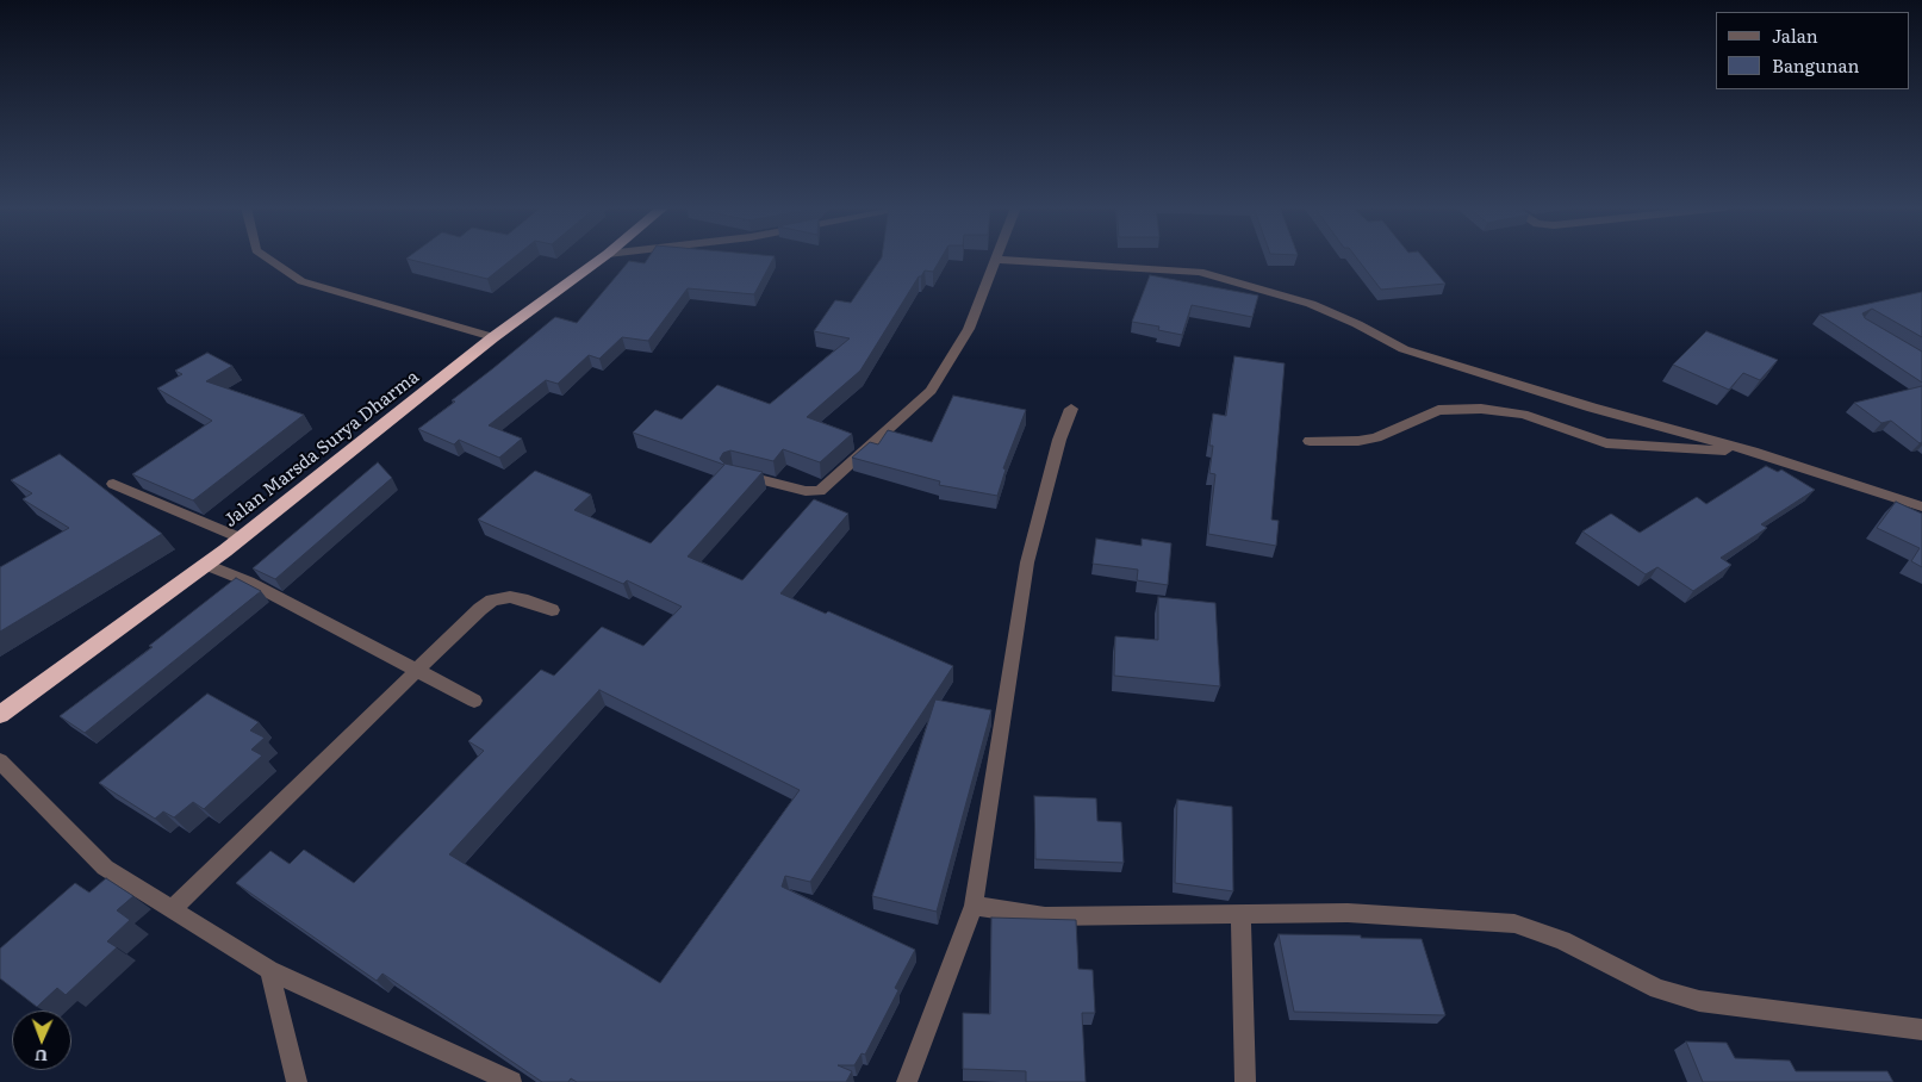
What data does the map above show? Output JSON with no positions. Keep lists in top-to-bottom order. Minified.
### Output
{"streets":{"highway":["Jalan Marsda Surya Dharma"]},"legend":["Jalan","Bangunan"],"north":"bottom"}
